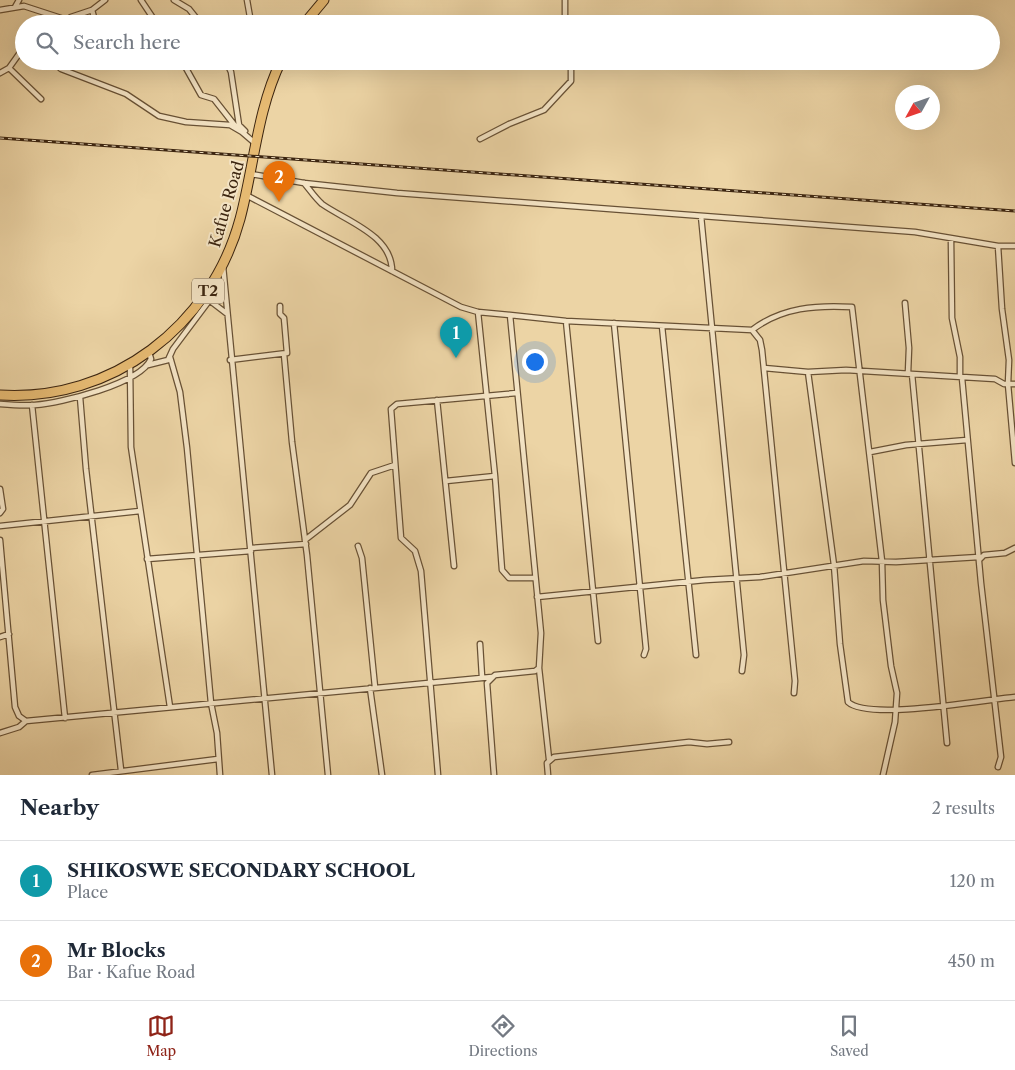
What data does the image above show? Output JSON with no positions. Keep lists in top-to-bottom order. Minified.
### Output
{"streets":{"highway":["Kafue Road","T2"]},"north":"bottom left","page":{"search":"Search here","pins":["2","1"],"heading":["Nearby","2 results"],"list":[{"mark":"1","name":"SHIKOSWE SECONDARY SCHOOL","note":"Place","value":"120 m"},{"mark":"2","name":"Mr Blocks","note":"Bar · Kafue Road","value":"450 m"}],"nav":["Map","Directions","Saved"]}}
